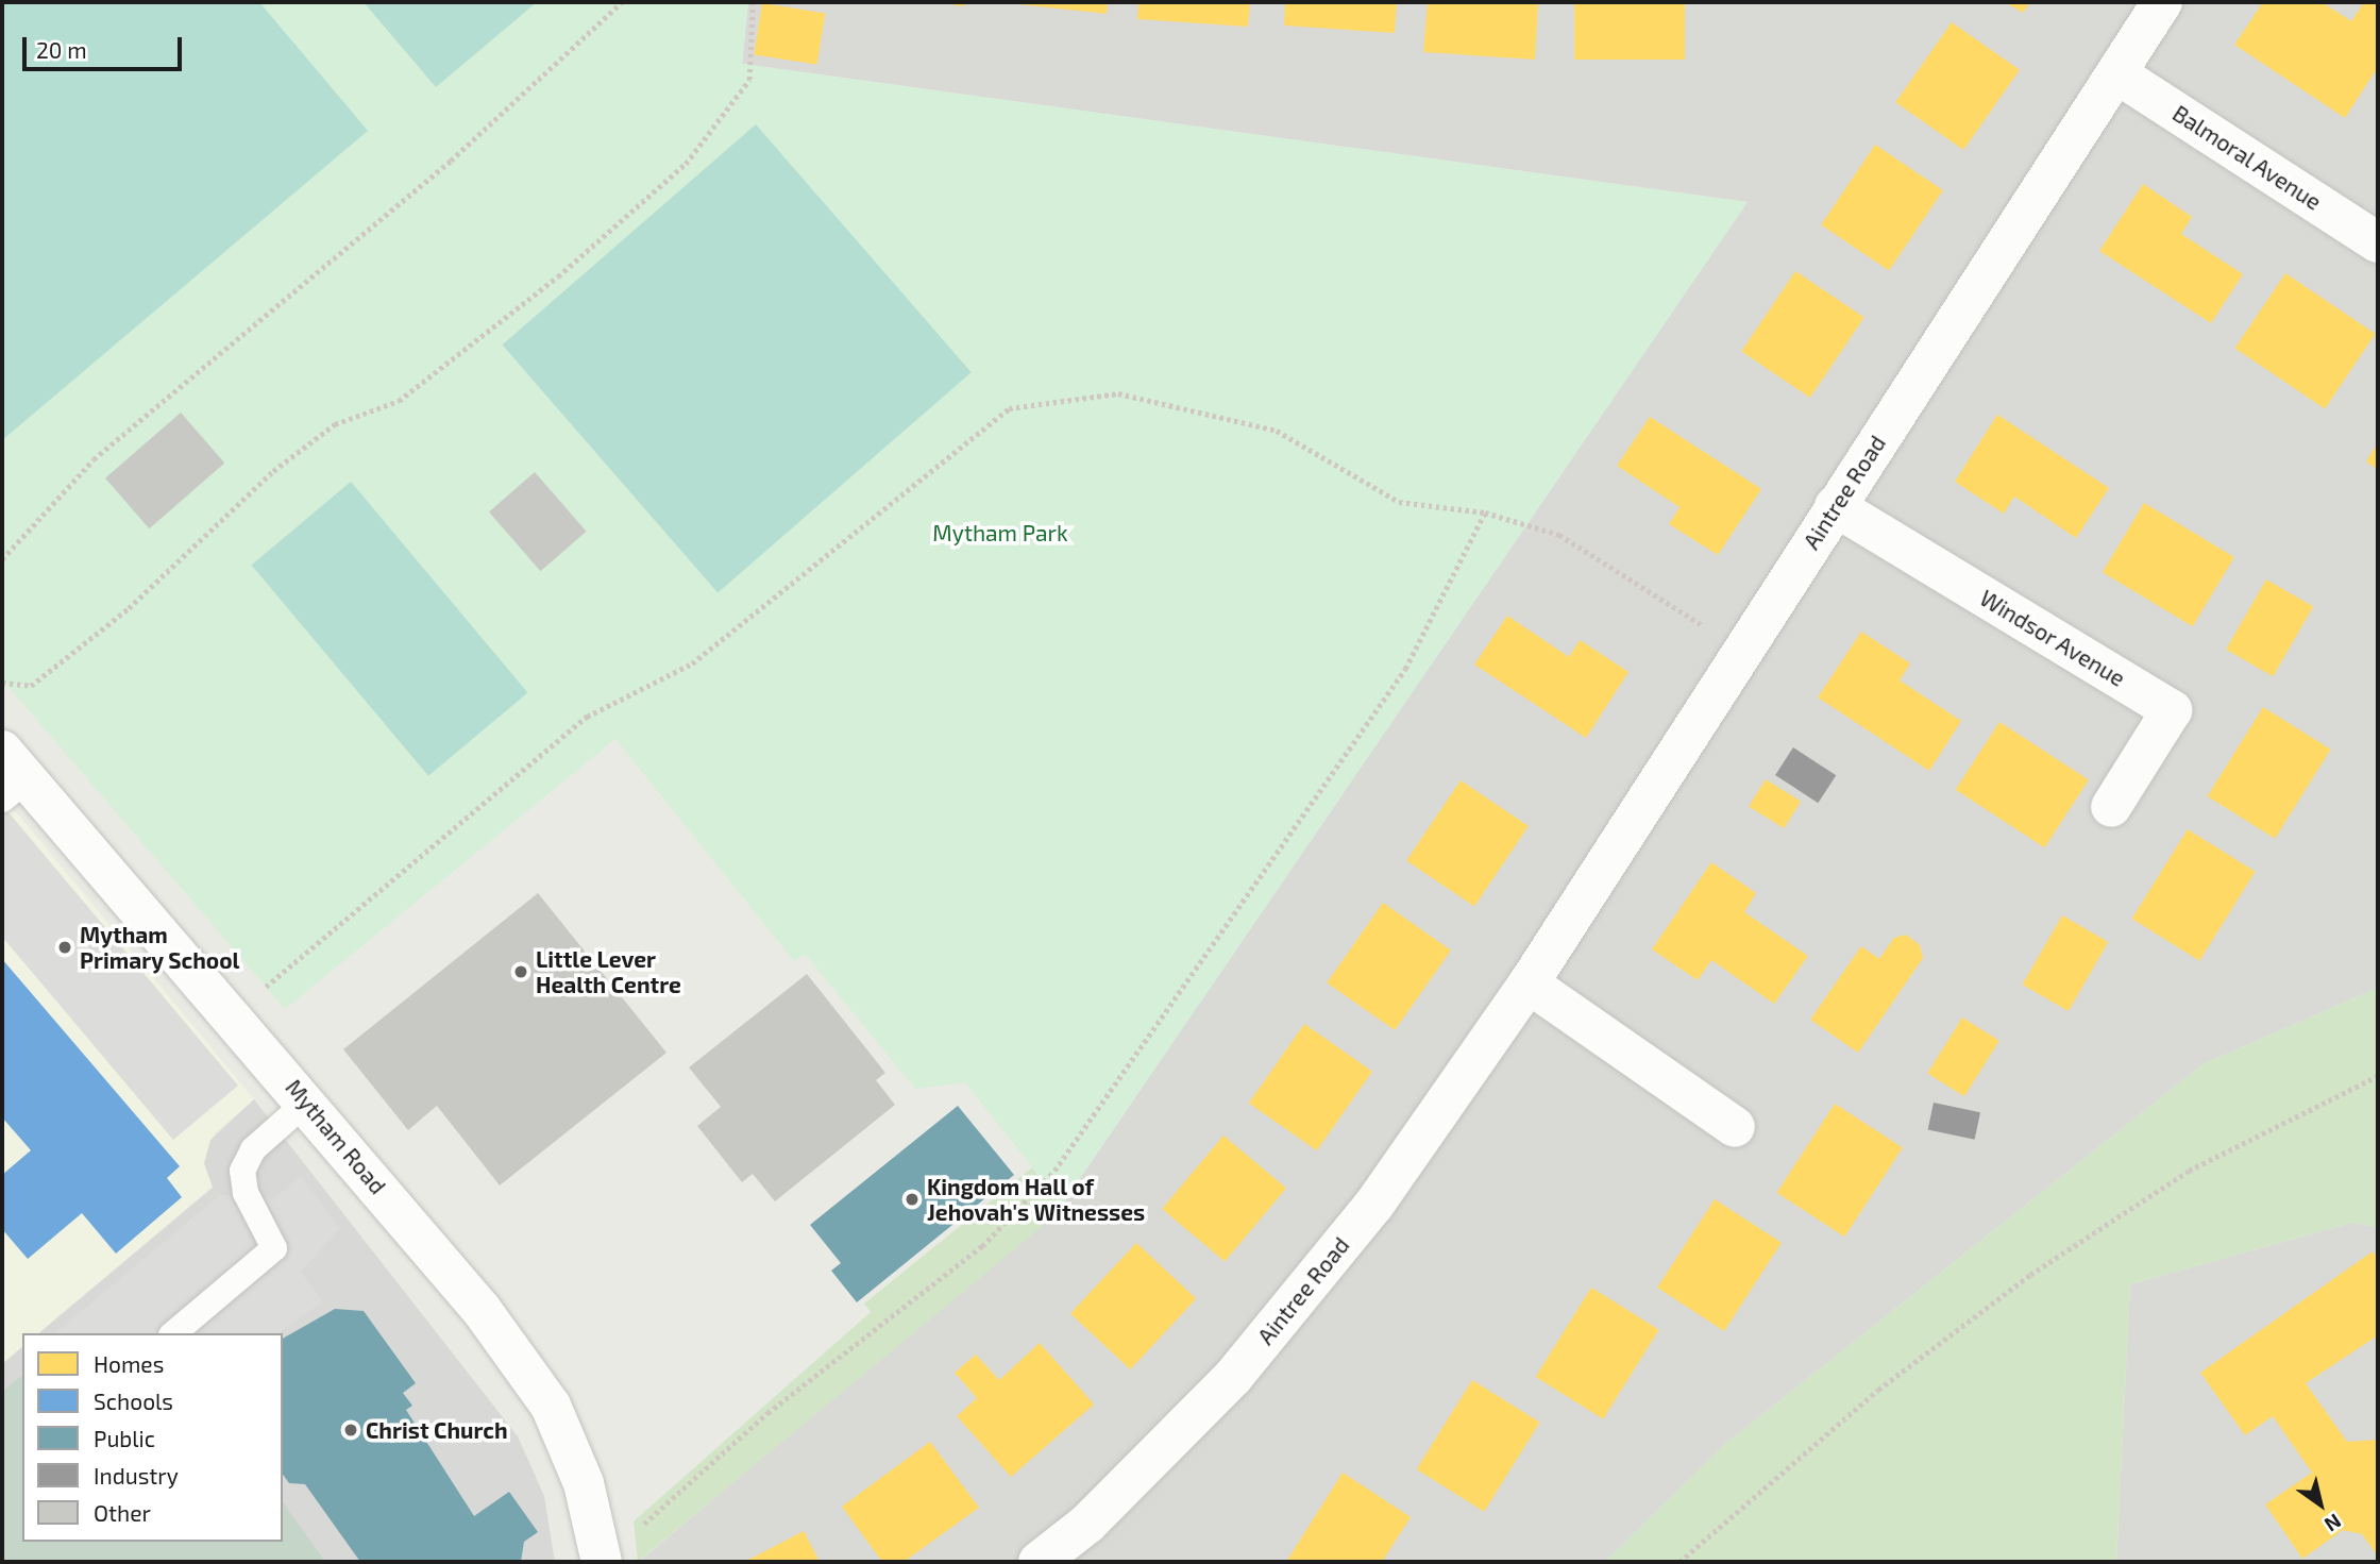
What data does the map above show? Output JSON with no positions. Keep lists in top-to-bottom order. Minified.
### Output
{"streets":{"street":["Balmoral Avenue","Aintree Road","Windsor Avenue","Mytham Road"]},"crossings":[["Balmoral Avenue","Aintree Road"],["Aintree Road","Windsor Avenue"]],"parks":["Mytham Park"],"places":["Mytham Primary School","Little Lever Health Centre","Kingdom Hall of Jehovah's Witnesses","Christ Church"],"legend":["Homes","Schools","Public","Industry","Other"],"scale_bar":"20 m","north":"bottom right"}
